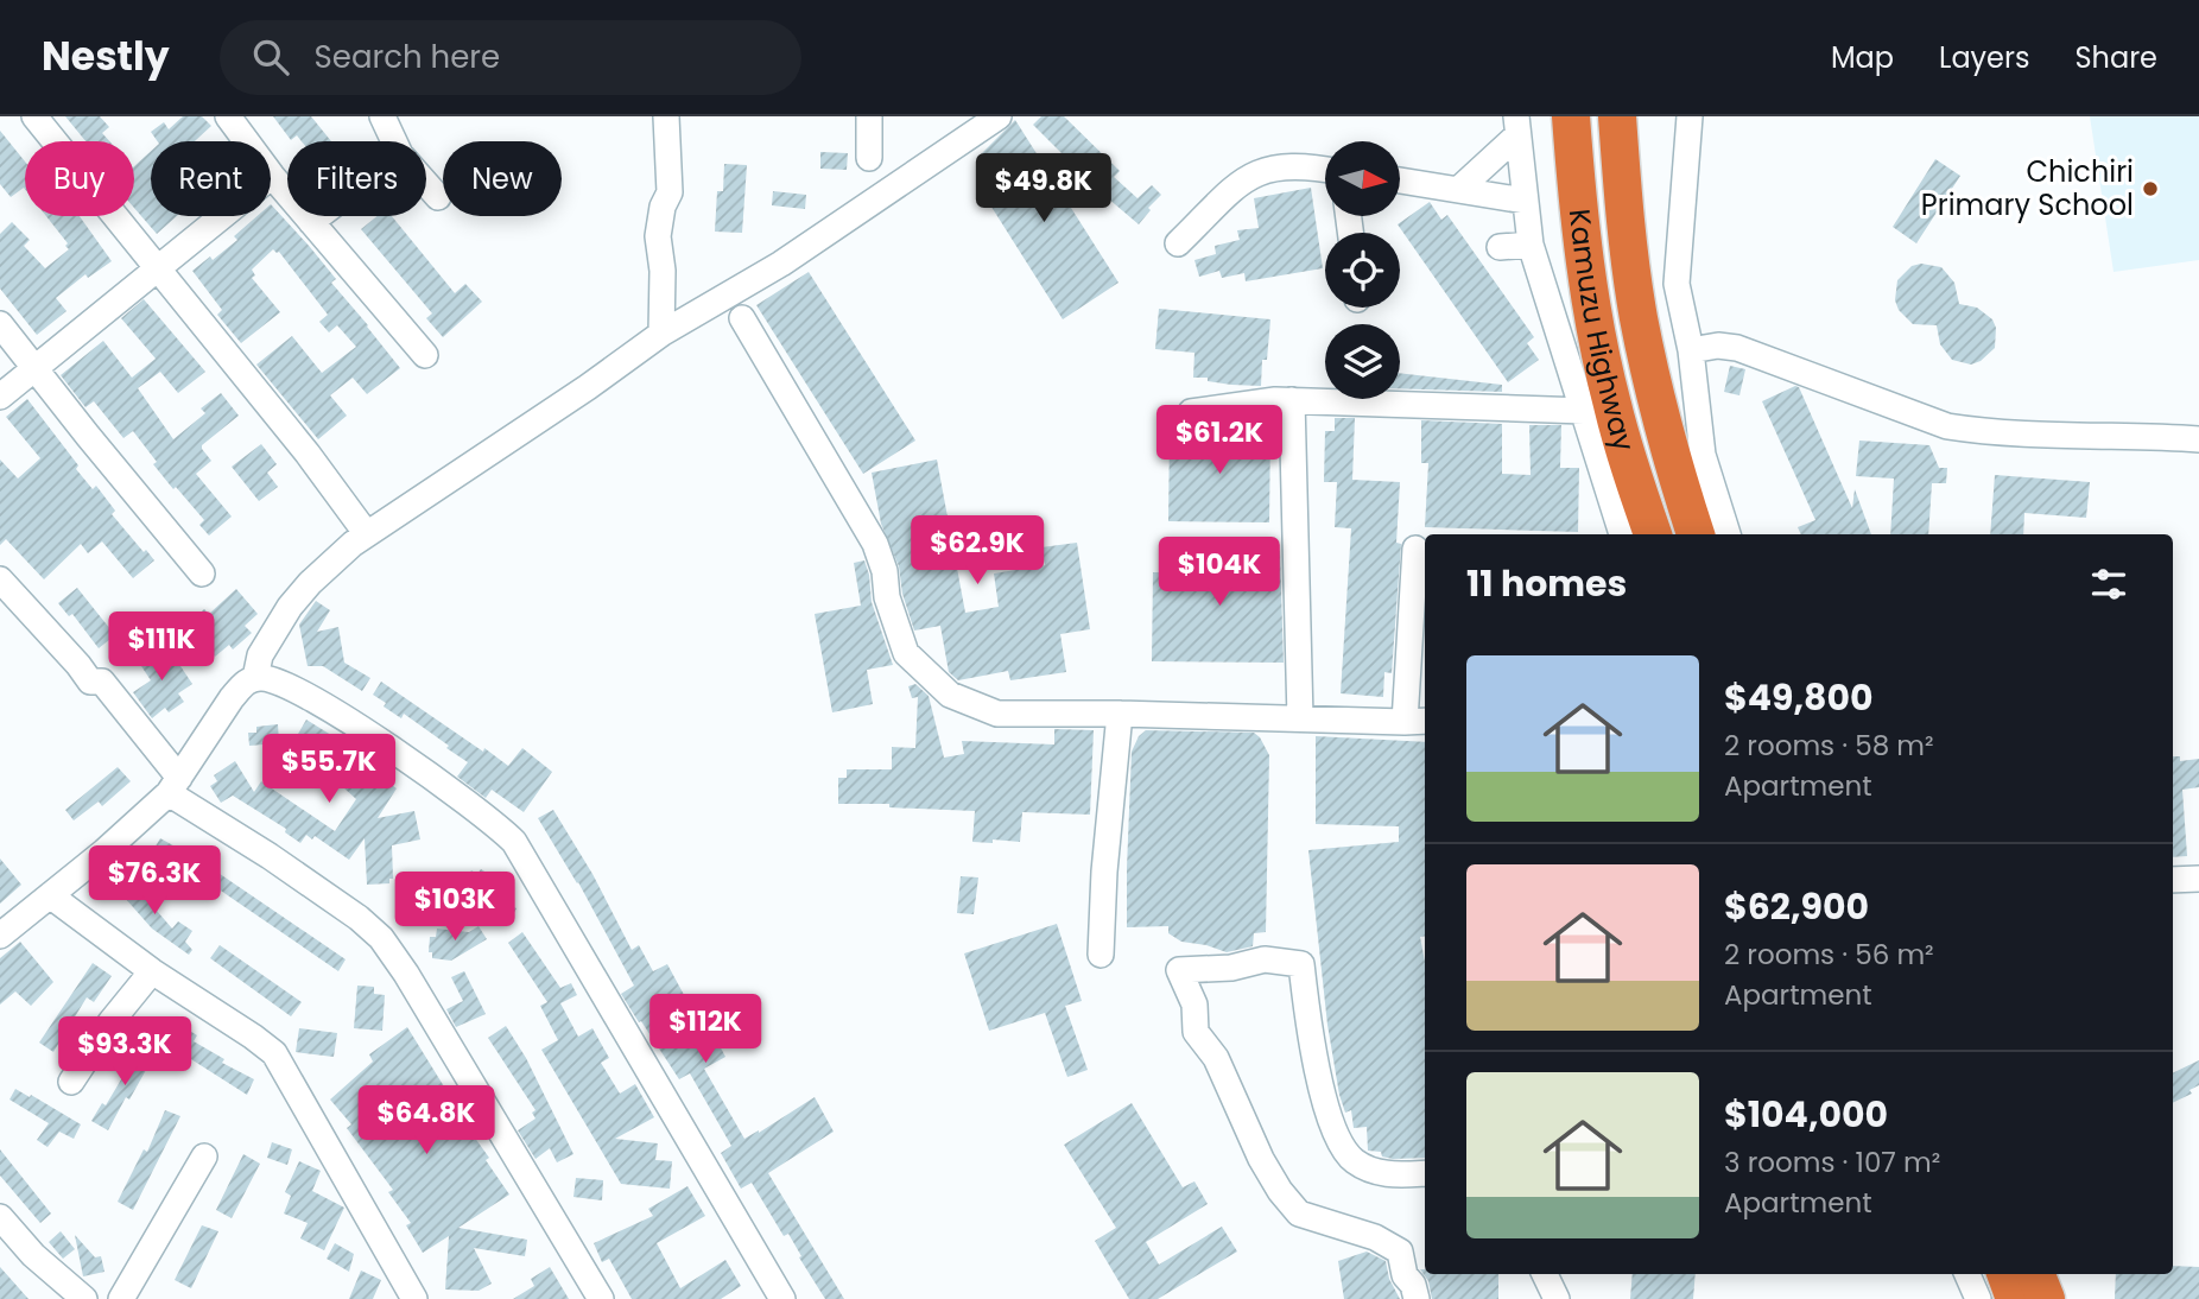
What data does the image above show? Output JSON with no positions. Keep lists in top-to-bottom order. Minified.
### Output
{"streets":{"highway":["Kamuzu Highway"]},"places":["Chichiri Primary School"],"north":"right","page":{"header":"Nestly","search":"Search here","nav":["Map","Layers","Share"],"chip":["Buy","Rent","Filters","New"],"price":["$49.8K","$61.2K","$62.9K","$104K","$111K","$55.7K","$76.3K","$103K","$112K","$93.3K","$64.8K"],"heading":"11 homes","list":[{"name":"$49,800","note":"2 rooms · 58 m² · Apartment"},{"name":"$62,900","note":"2 rooms · 56 m² · Apartment"},{"name":"$104,000","note":"3 rooms · 107 m² · Apartment"}]}}
